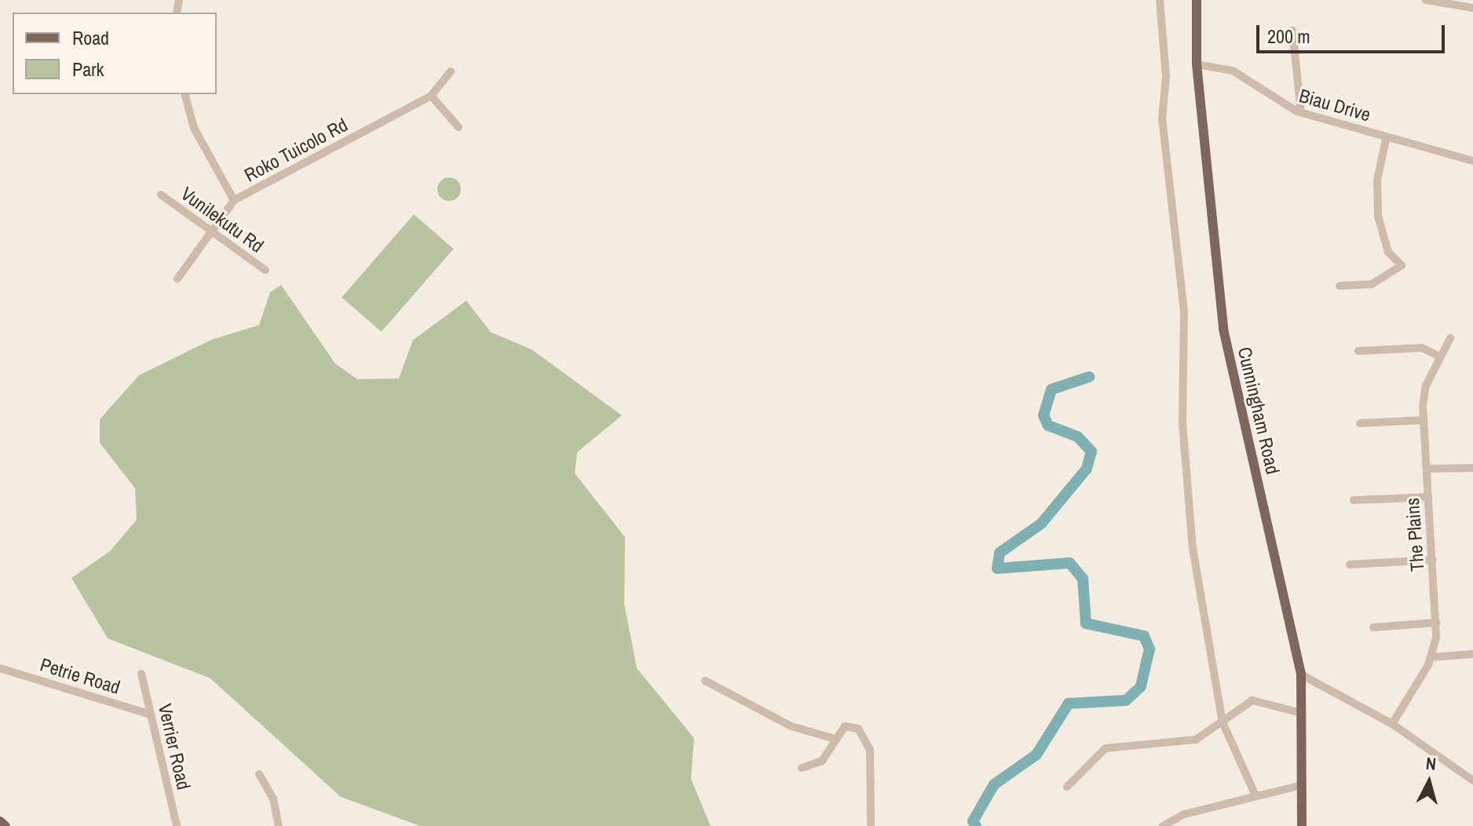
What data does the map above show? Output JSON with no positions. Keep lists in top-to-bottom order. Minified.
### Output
{"streets":{"main road":["Cunningham Road"],"street":["Biau Drive","Roko Tuicolo Rd","Vunilekutu Rd","The Plains","Petrie Road","Verrier Road"]},"crossings":[["Biau Drive","Cunningham Road"],["Roko Tuicolo Rd","Vunilekutu Rd"],["Petrie Road","Verrier Road"]],"legend":["Road","Park"],"scale_bar":"200 m","north":"top"}
